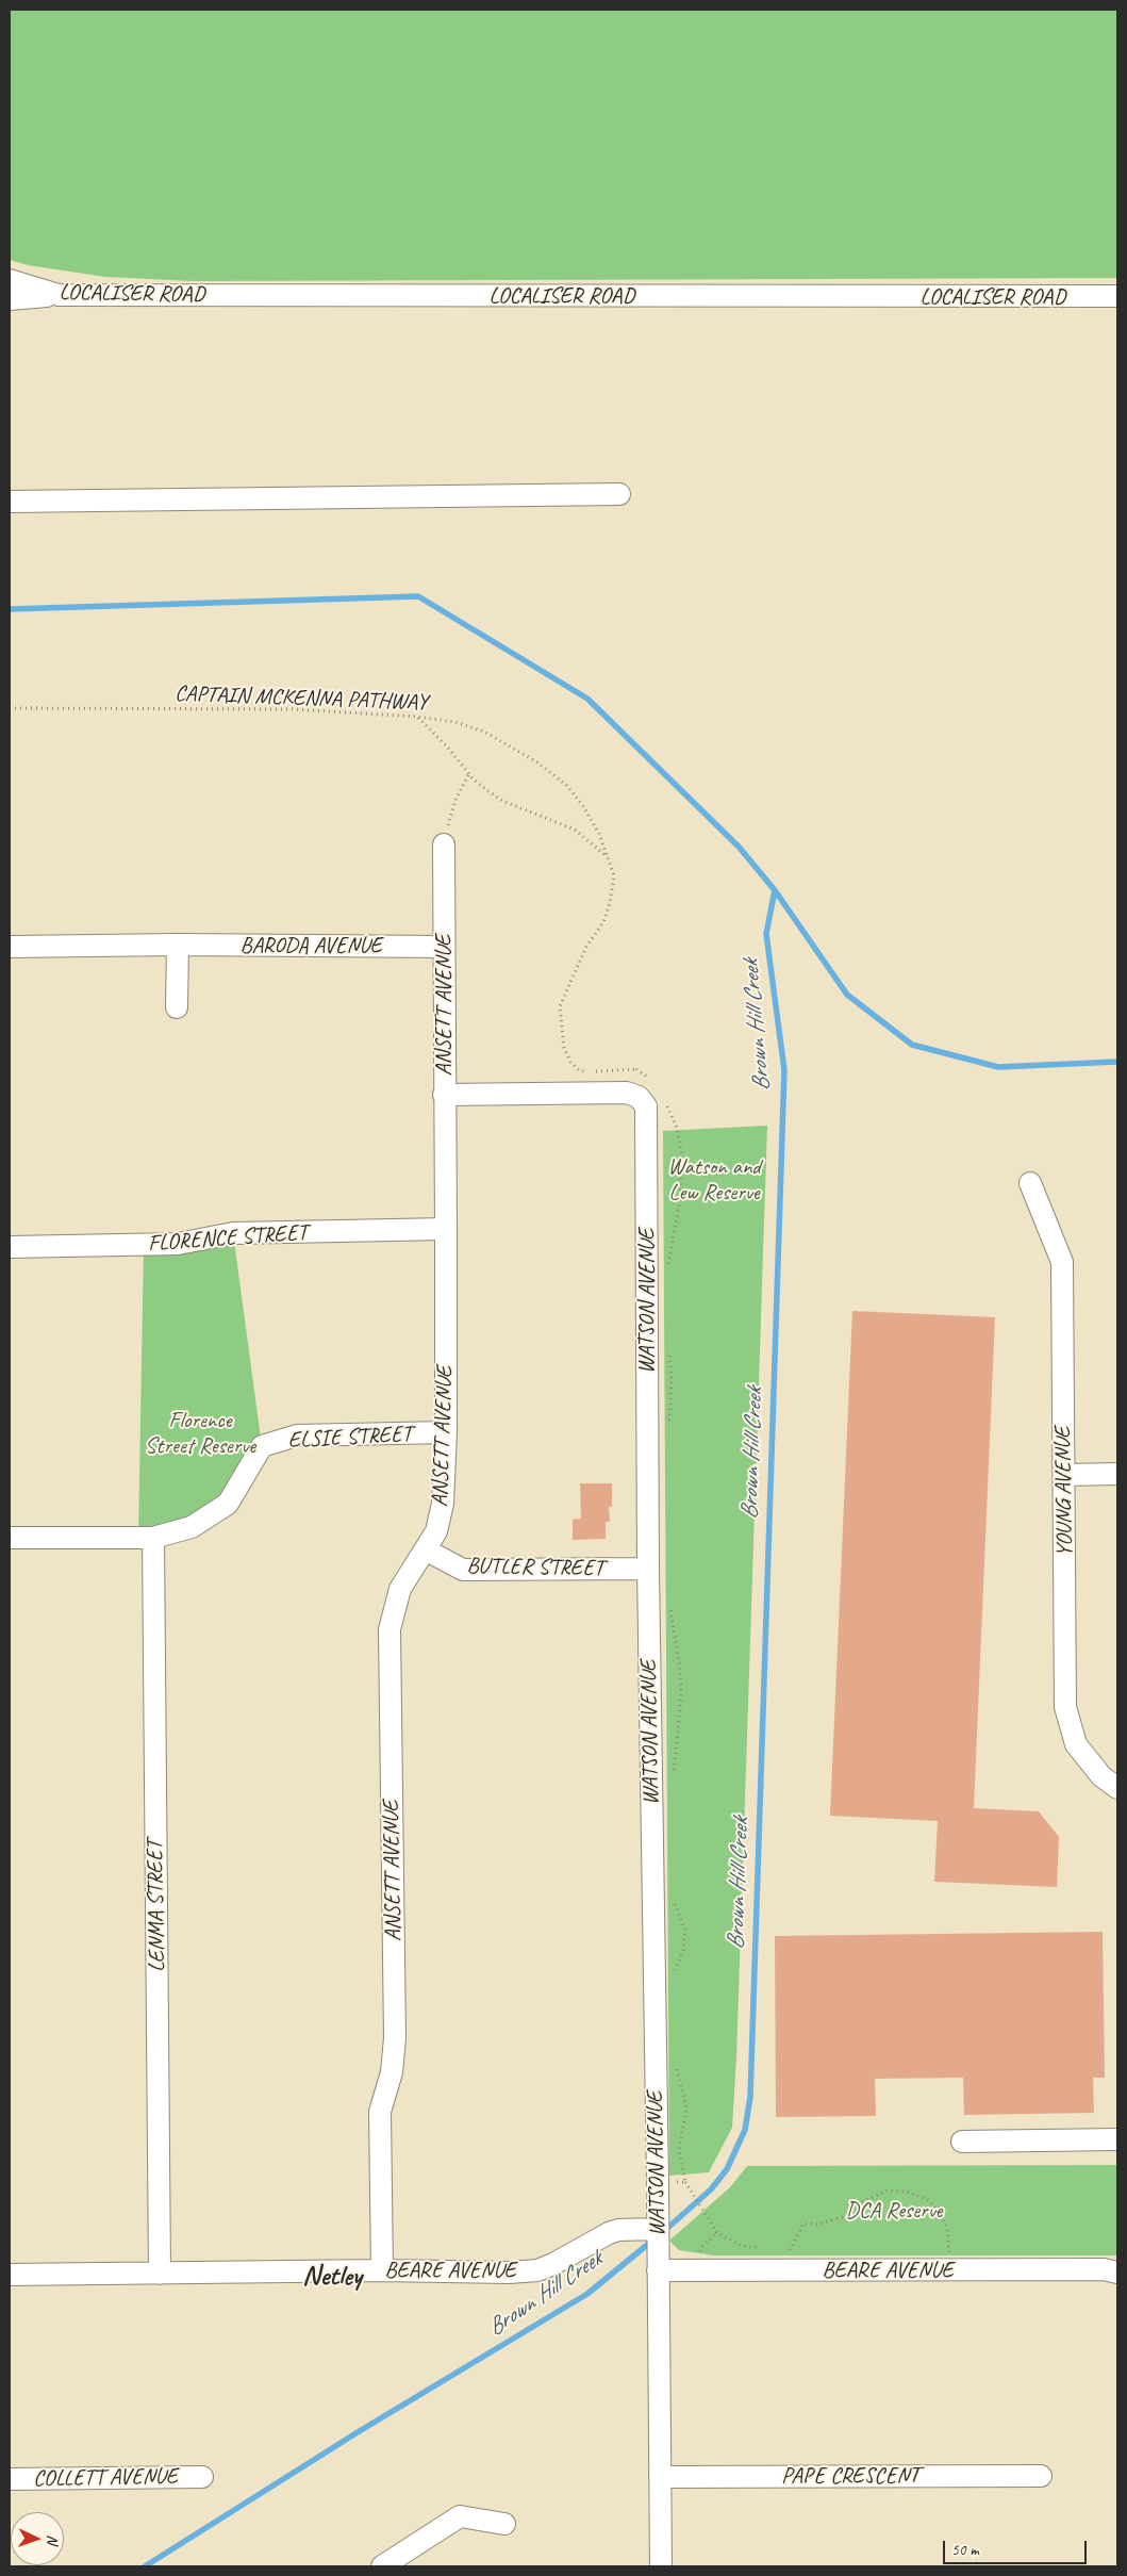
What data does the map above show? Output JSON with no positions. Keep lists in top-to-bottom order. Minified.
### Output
{"streets":{"street":["LOCALISER ROAD","BARODA AVENUE","ANSETT AVENUE","FLORENCE STREET","WATSON AVENUE","ELSIE STREET","YOUNG AVENUE","BUTLER STREET","LENMA STREET","BEARE AVENUE","PAPE CRESCENT","COLLETT AVENUE"],"path":["CAPTAIN MCKENNA PATHWAY"]},"crossings":[["BARODA AVENUE","ANSETT AVENUE"],["ANSETT AVENUE","FLORENCE STREET"],["ANSETT AVENUE","ELSIE STREET"],["ANSETT AVENUE","BUTLER STREET"],["ANSETT AVENUE","BEARE AVENUE"],["WATSON AVENUE","BUTLER STREET"],["WATSON AVENUE","BEARE AVENUE"],["WATSON AVENUE","PAPE CRESCENT"],["ELSIE STREET","LENMA STREET"],["LENMA STREET","BEARE AVENUE"]],"districts":["Netley"],"water":["Brown Hill Creek"],"parks":["Watson and Lew Reserve","Florence Street Reserve","DCA Reserve"],"scale_bar":"50 m","north":"right"}
